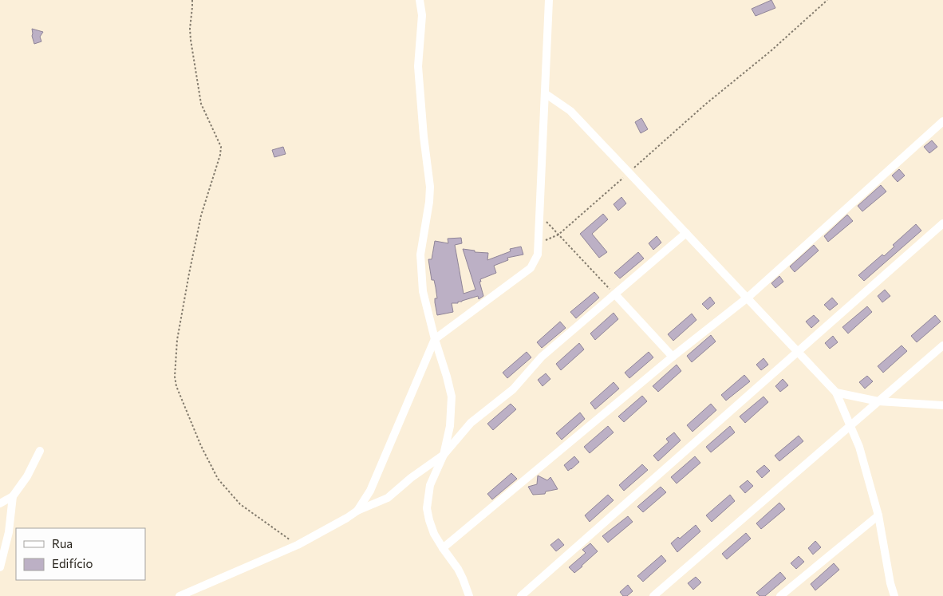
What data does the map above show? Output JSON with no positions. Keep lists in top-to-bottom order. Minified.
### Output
{"legend":["Rua","Edifício"]}
